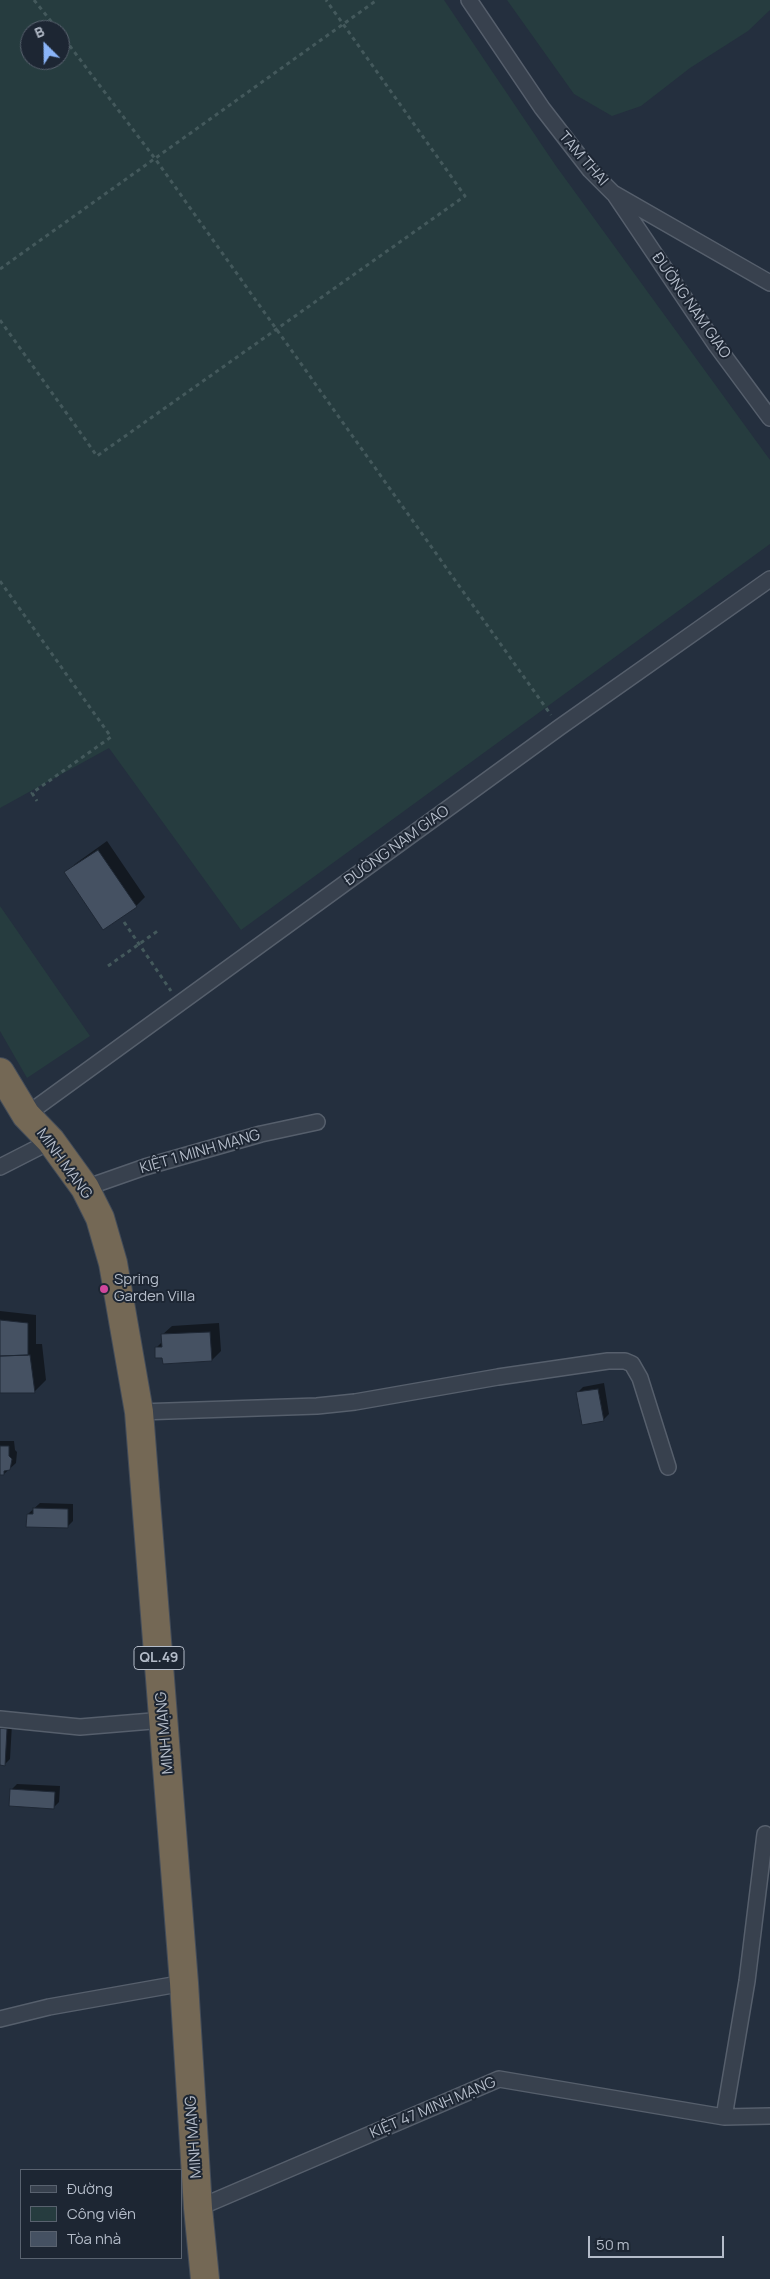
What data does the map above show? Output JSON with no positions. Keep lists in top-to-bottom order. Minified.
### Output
{"streets":{"highway":["MINH MẠNG","QL.49"],"street":["TAM THAI","ĐƯỜNG NAM GIAO","KIỆT 1 MINH MẠNG","KIỆT 47 MINH MẠNG"]},"crossings":[["TAM THAI","ĐƯỜNG NAM GIAO"],["ĐƯỜNG NAM GIAO","MINH MẠNG"],["KIỆT 1 MINH MẠNG","MINH MẠNG"],["MINH MẠNG","KIỆT 47 MINH MẠNG"]],"places":["Spring Garden Villa"],"legend":["Đường","Công viên","Tòa nhà"],"scale_bar":"50 m","north":"top left"}
